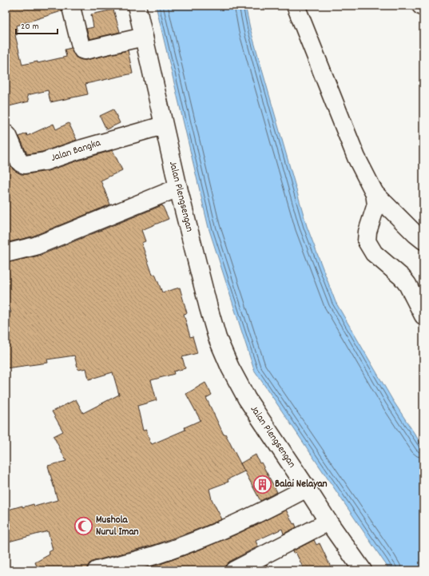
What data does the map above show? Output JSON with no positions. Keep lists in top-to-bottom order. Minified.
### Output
{"streets":{"street":["Jalan Bangka","Jalan Plengsengan"]},"crossings":[["Jalan Bangka","Jalan Plengsengan"]],"places":{"building":["Balai Nelayan"],"mosque":["Mushola Nurul Iman"]},"scale_bar":"20 m"}
